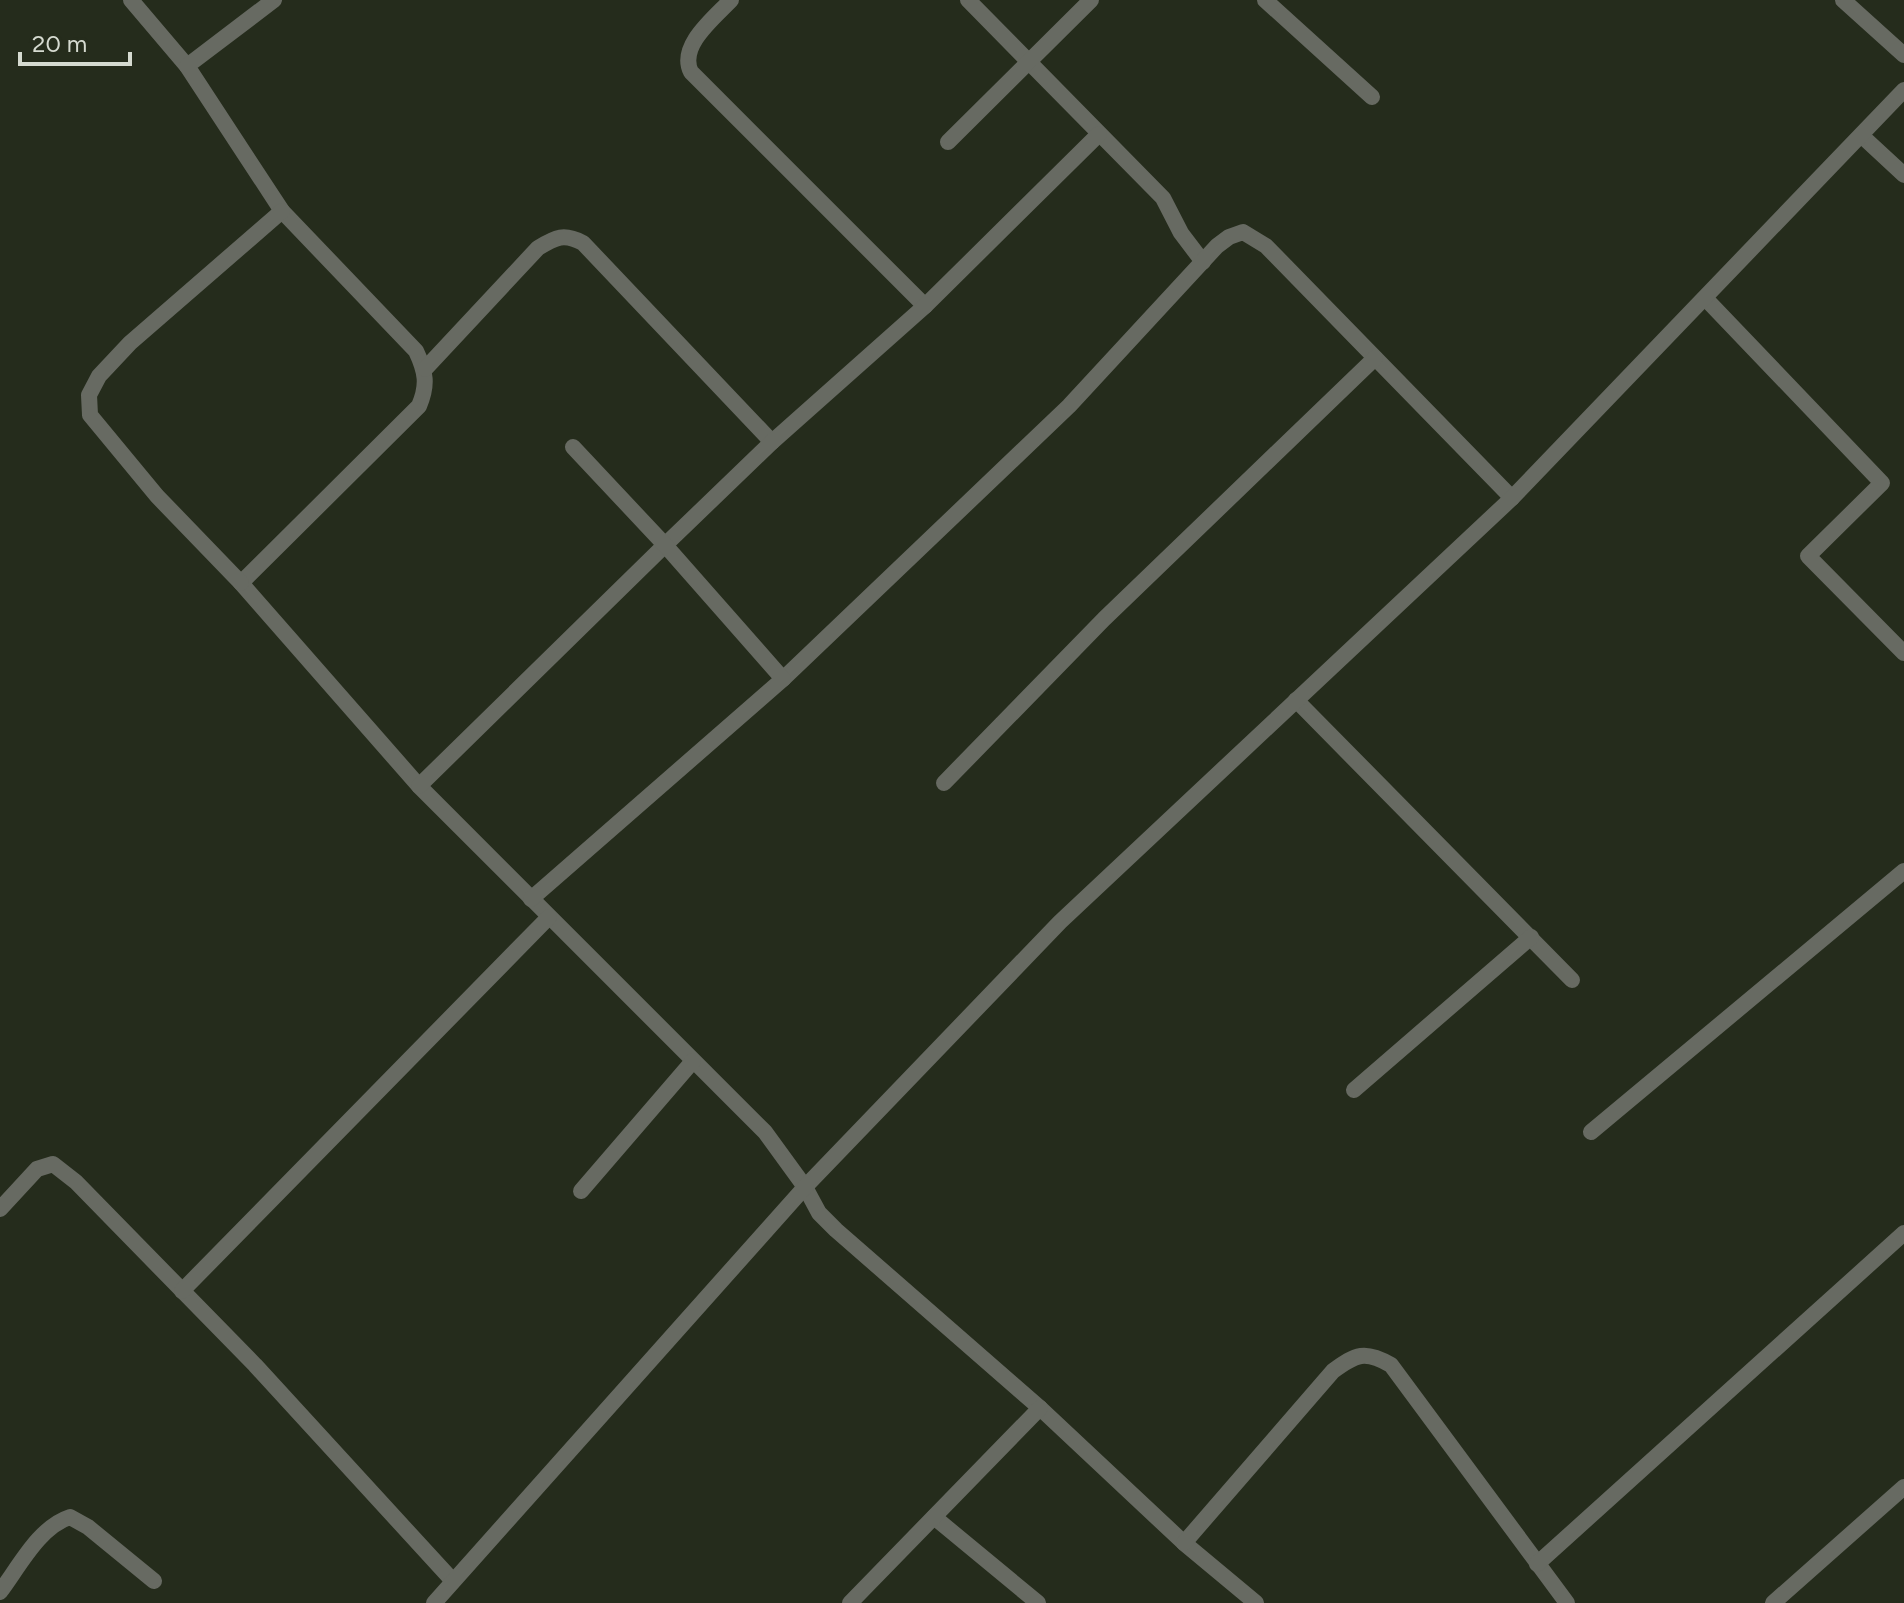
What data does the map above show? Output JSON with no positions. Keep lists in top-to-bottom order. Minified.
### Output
{"scale_bar":"20 m"}
